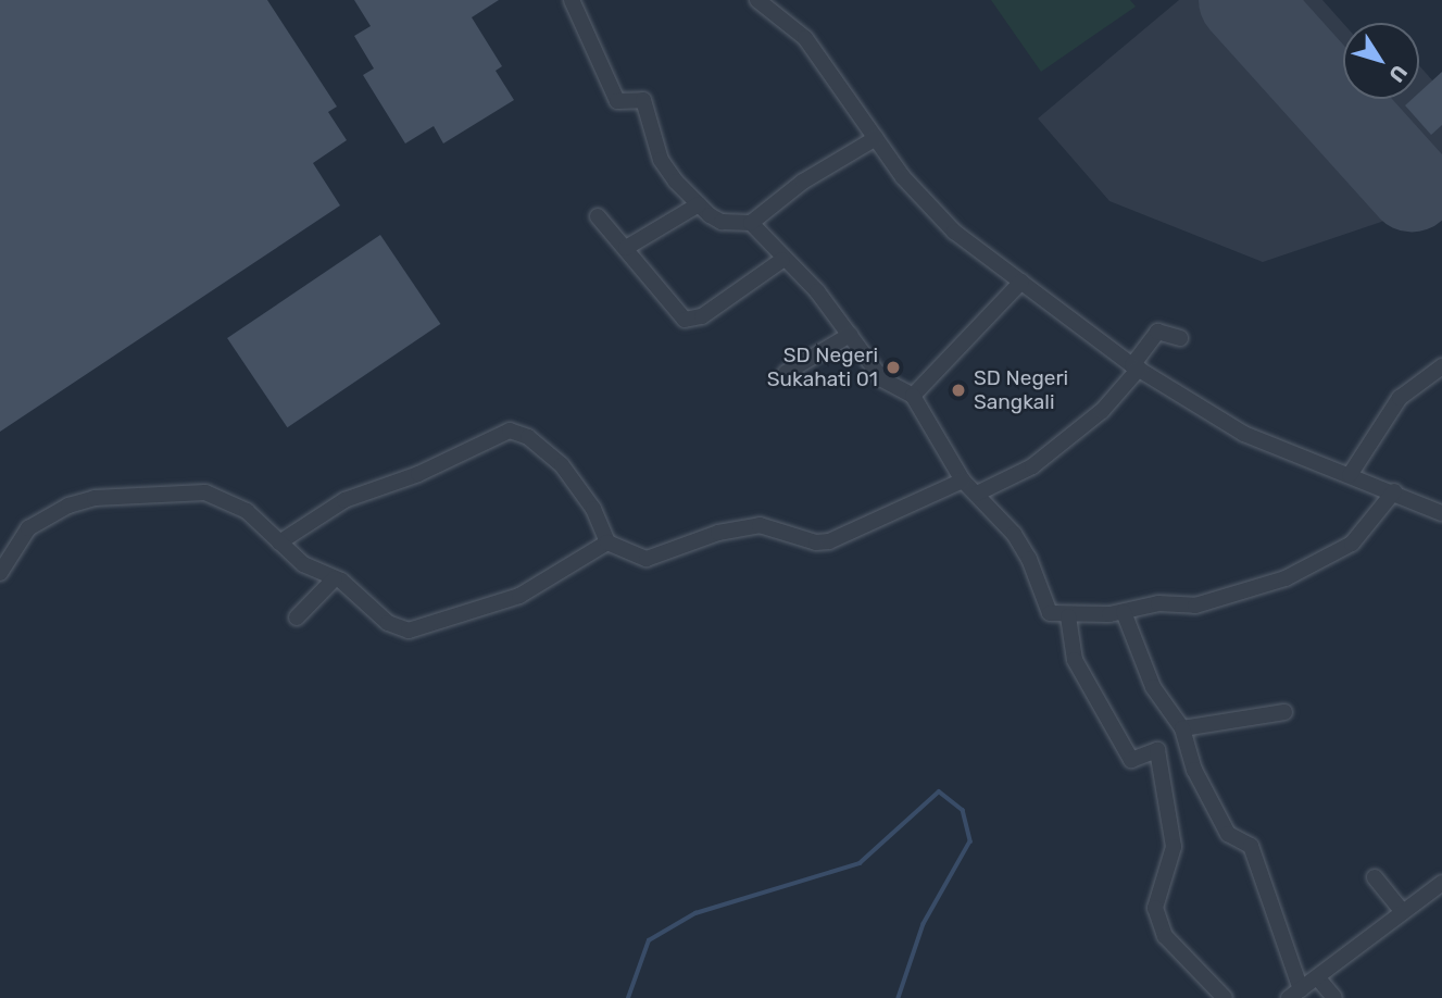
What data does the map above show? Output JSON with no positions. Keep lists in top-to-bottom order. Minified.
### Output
{"places":["SD Negeri Sukahati 01","SD Negeri Sangkali"],"north":"bottom right"}
